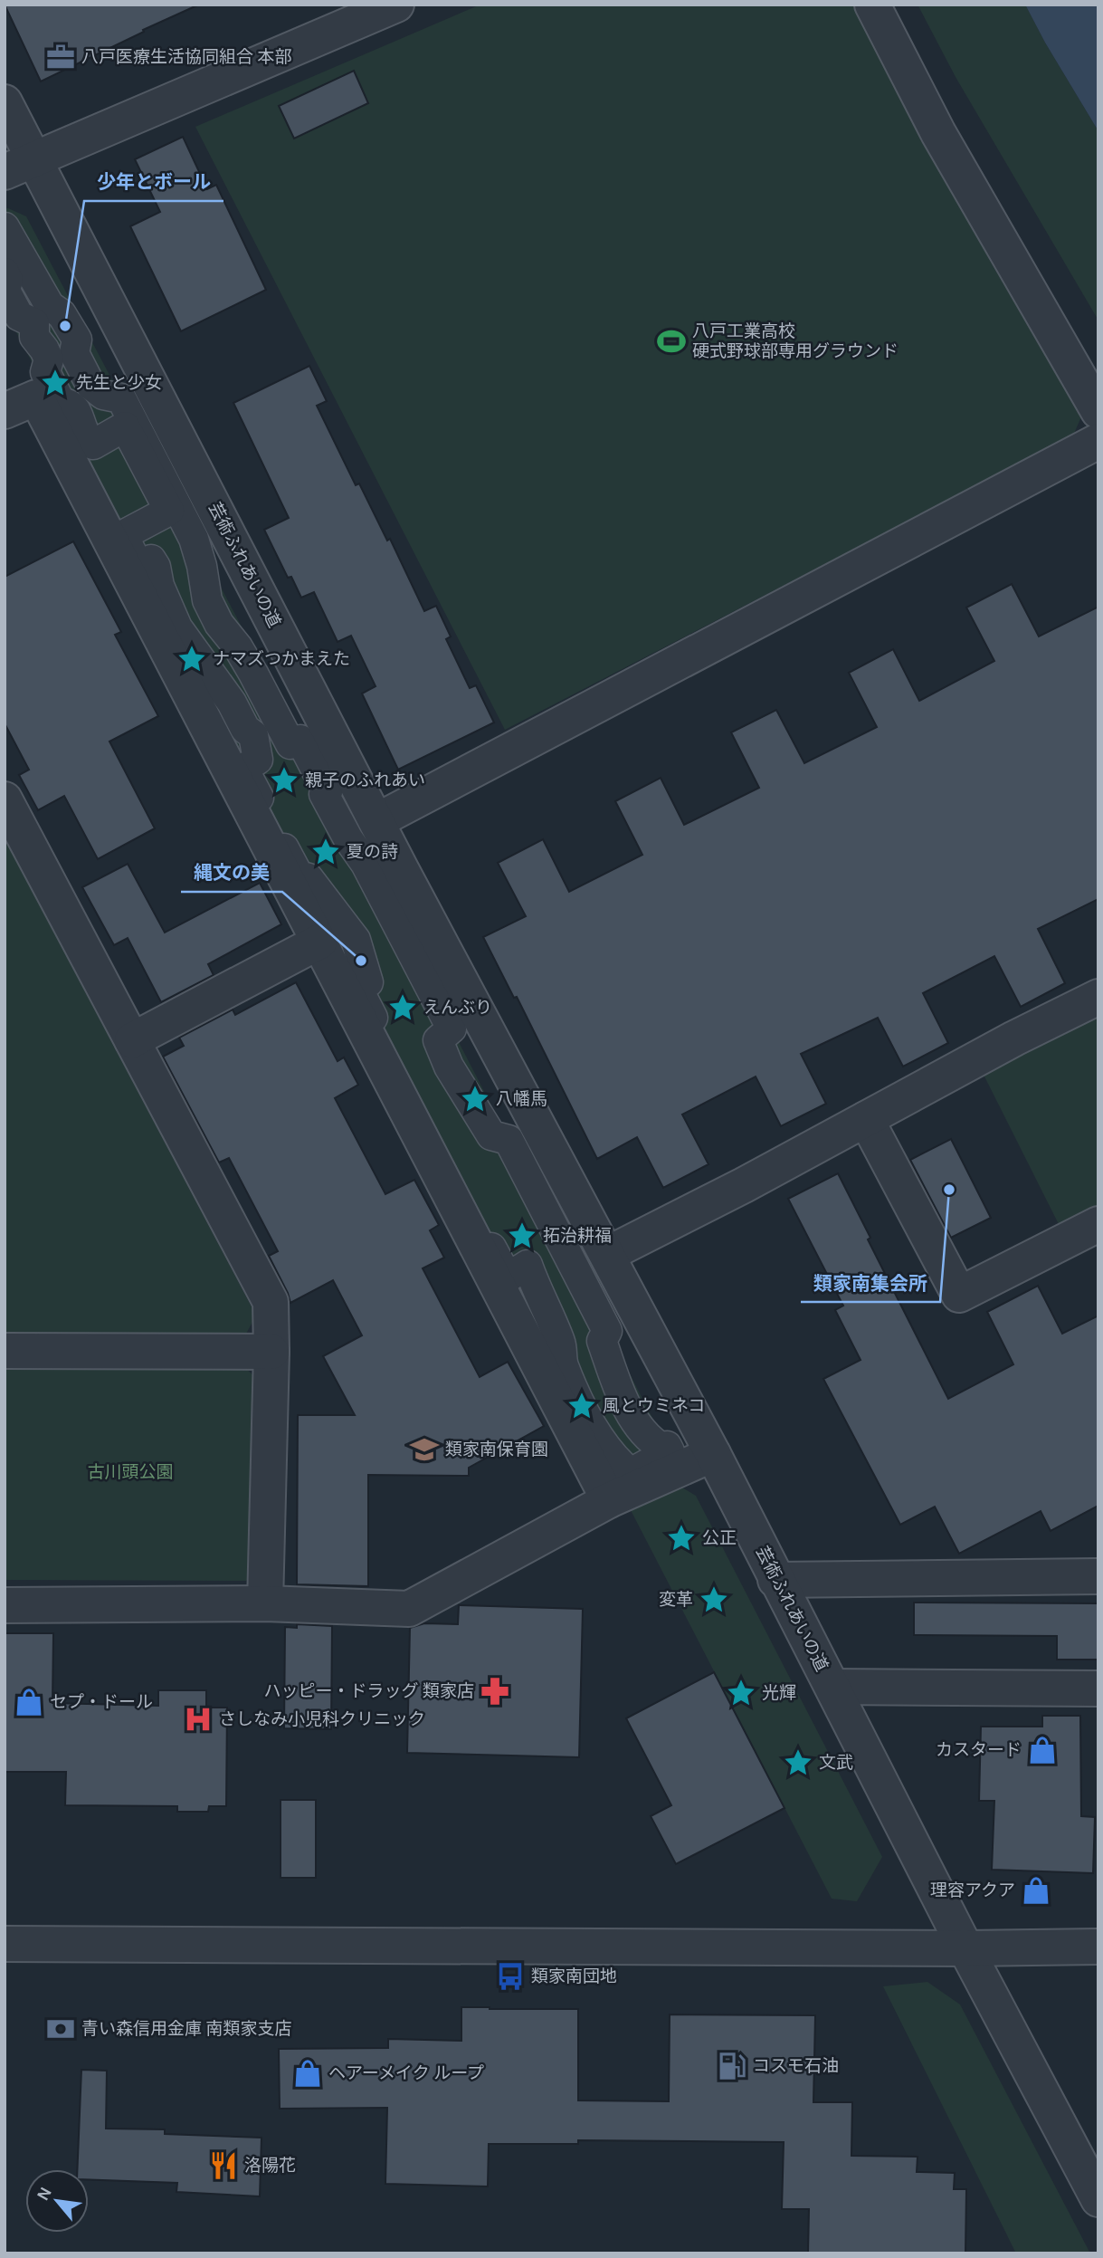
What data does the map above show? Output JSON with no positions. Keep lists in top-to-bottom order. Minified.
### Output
{"streets":{"street":["芸術ふれあいの道"]},"parks":["古川頭公園"],"places":{"office":["八戸医療生活協同組合 本部"],"other":["少年とボール","縄文の美","類家南集会所"],"sports":["八戸工業高校 硬式野球部専用グラウンド"],"place":["先生と少女","ナマズつかまえた","親子のふれあい","夏の詩","えんぶり","八幡馬","拓治耕福","風とウミネコ","公正","変革","光輝","文武"],"school or university":["類家南保育園"],"pharmacy":["ハッピー・ドラッグ 類家店"],"shop":["セプ・ドール","カスタード","理容アクア","ヘアーメイク ループ"],"hospital":["さしなみ小児科クリニック"],"bus stop":["類家南団地"],"bank":["青い森信用金庫 南類家支店"],"fuel station":["コスモ石油"],"restaurant":["洛陽花"]},"north":"top left"}
